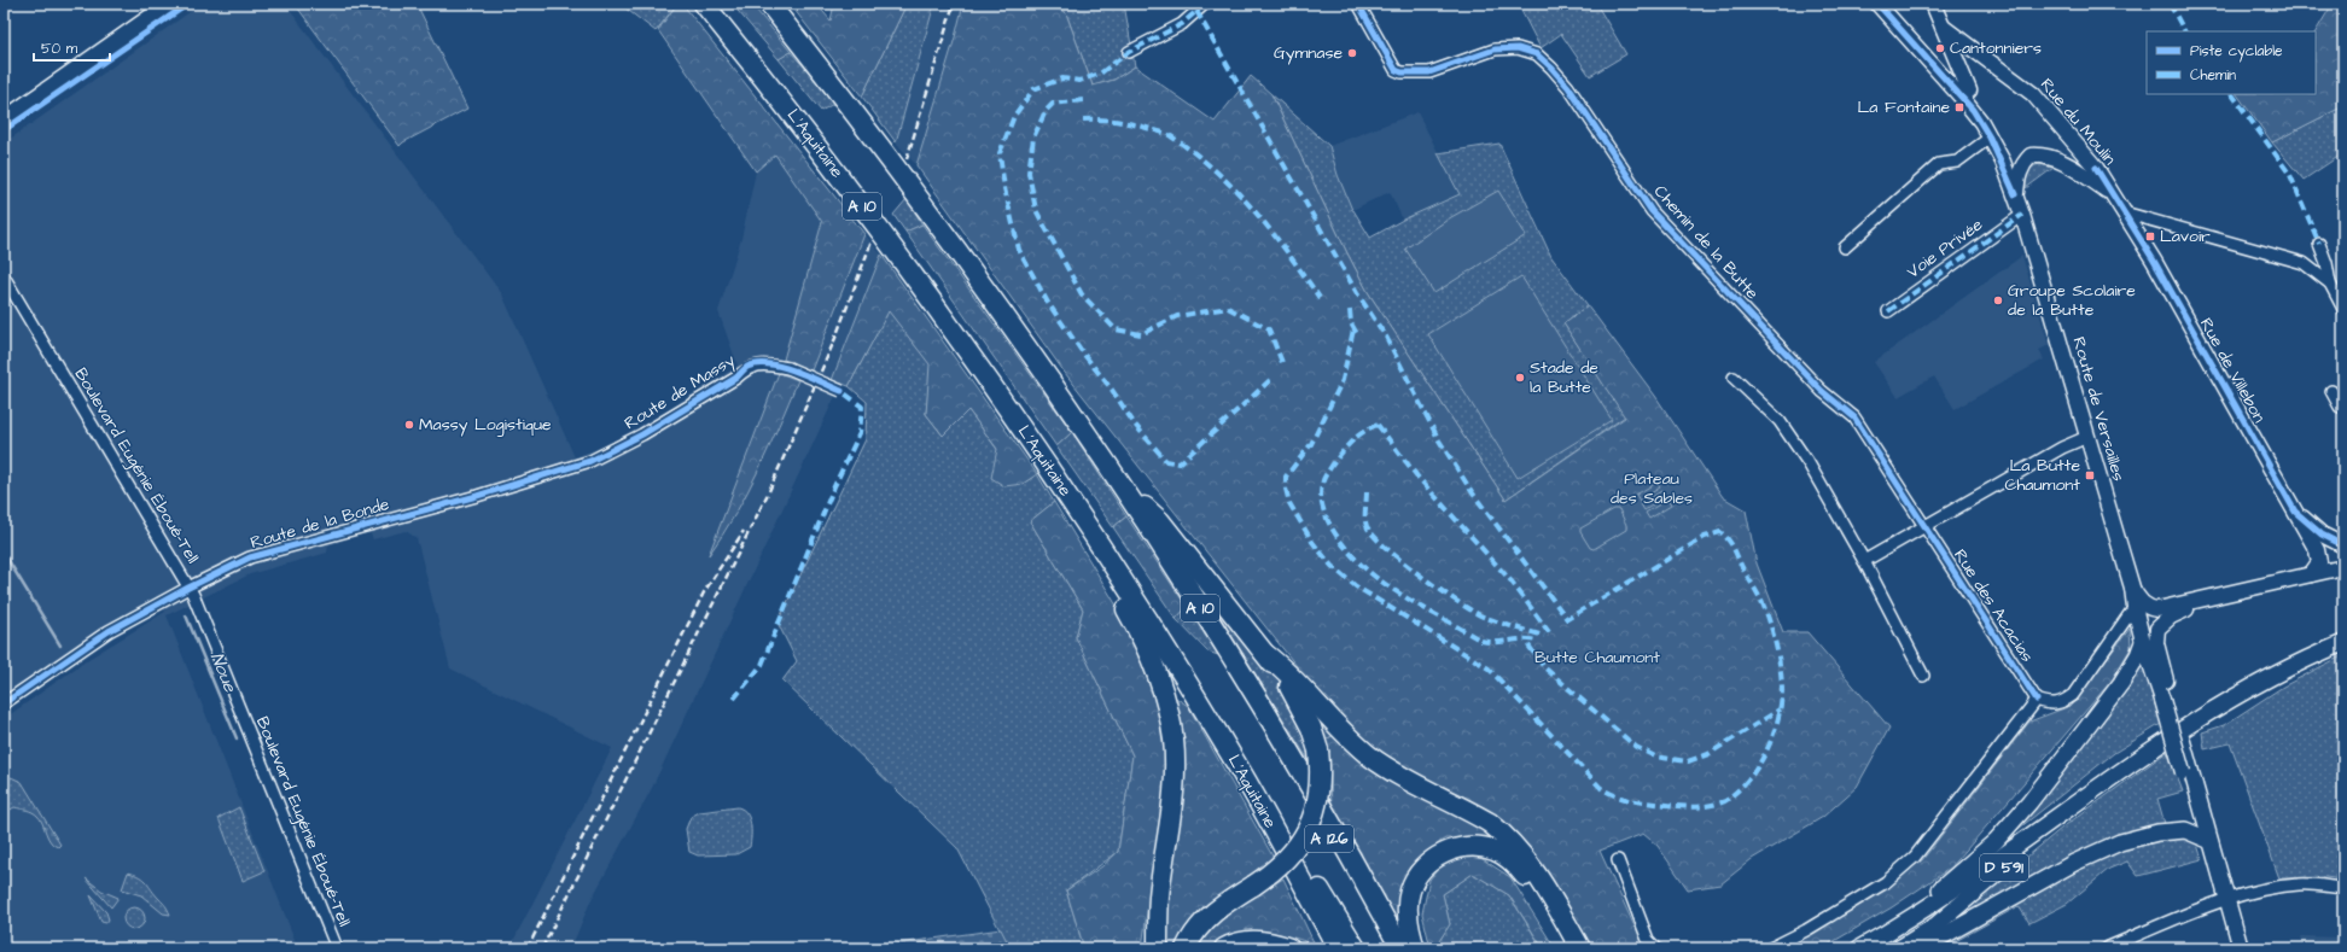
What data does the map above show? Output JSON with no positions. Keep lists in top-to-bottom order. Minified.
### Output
{"streets":{"highway":["L'Aquitaine","A 10","A 126"],"main road":["Rue du Moulin","Rue de Villebon","Route de Versailles","D 591"],"street":["Chemin de la Butte","Voie Privée","Route de Massy","Boulevard Eugénie Éboué-Tell","Route de la Bonde","Rue des Acacias"]},"crossings":[["Rue du Moulin","Rue de Villebon"],["L'Aquitaine","A 126"],["A 10","A 126"],["Chemin de la Butte","Rue des Acacias"],["Voie Privée","Route de Versailles"],["Route de Massy","Route de la Bonde"],["Boulevard Eugénie Éboué-Tell","Route de la Bonde"]],"water":["Noue"],"parks":["Plateau des Sables","Butte Chaumont"],"places":{"other":["Cantonniers","Gymnase","Groupe Scolaire de la Butte","Stade de la Butte","Massy Logistique"],"transit":["La Fontaine","Lavoir","La Butte Chaumont"]},"legend":["Piste cyclable","Chemin"],"scale_bar":"50 m"}
